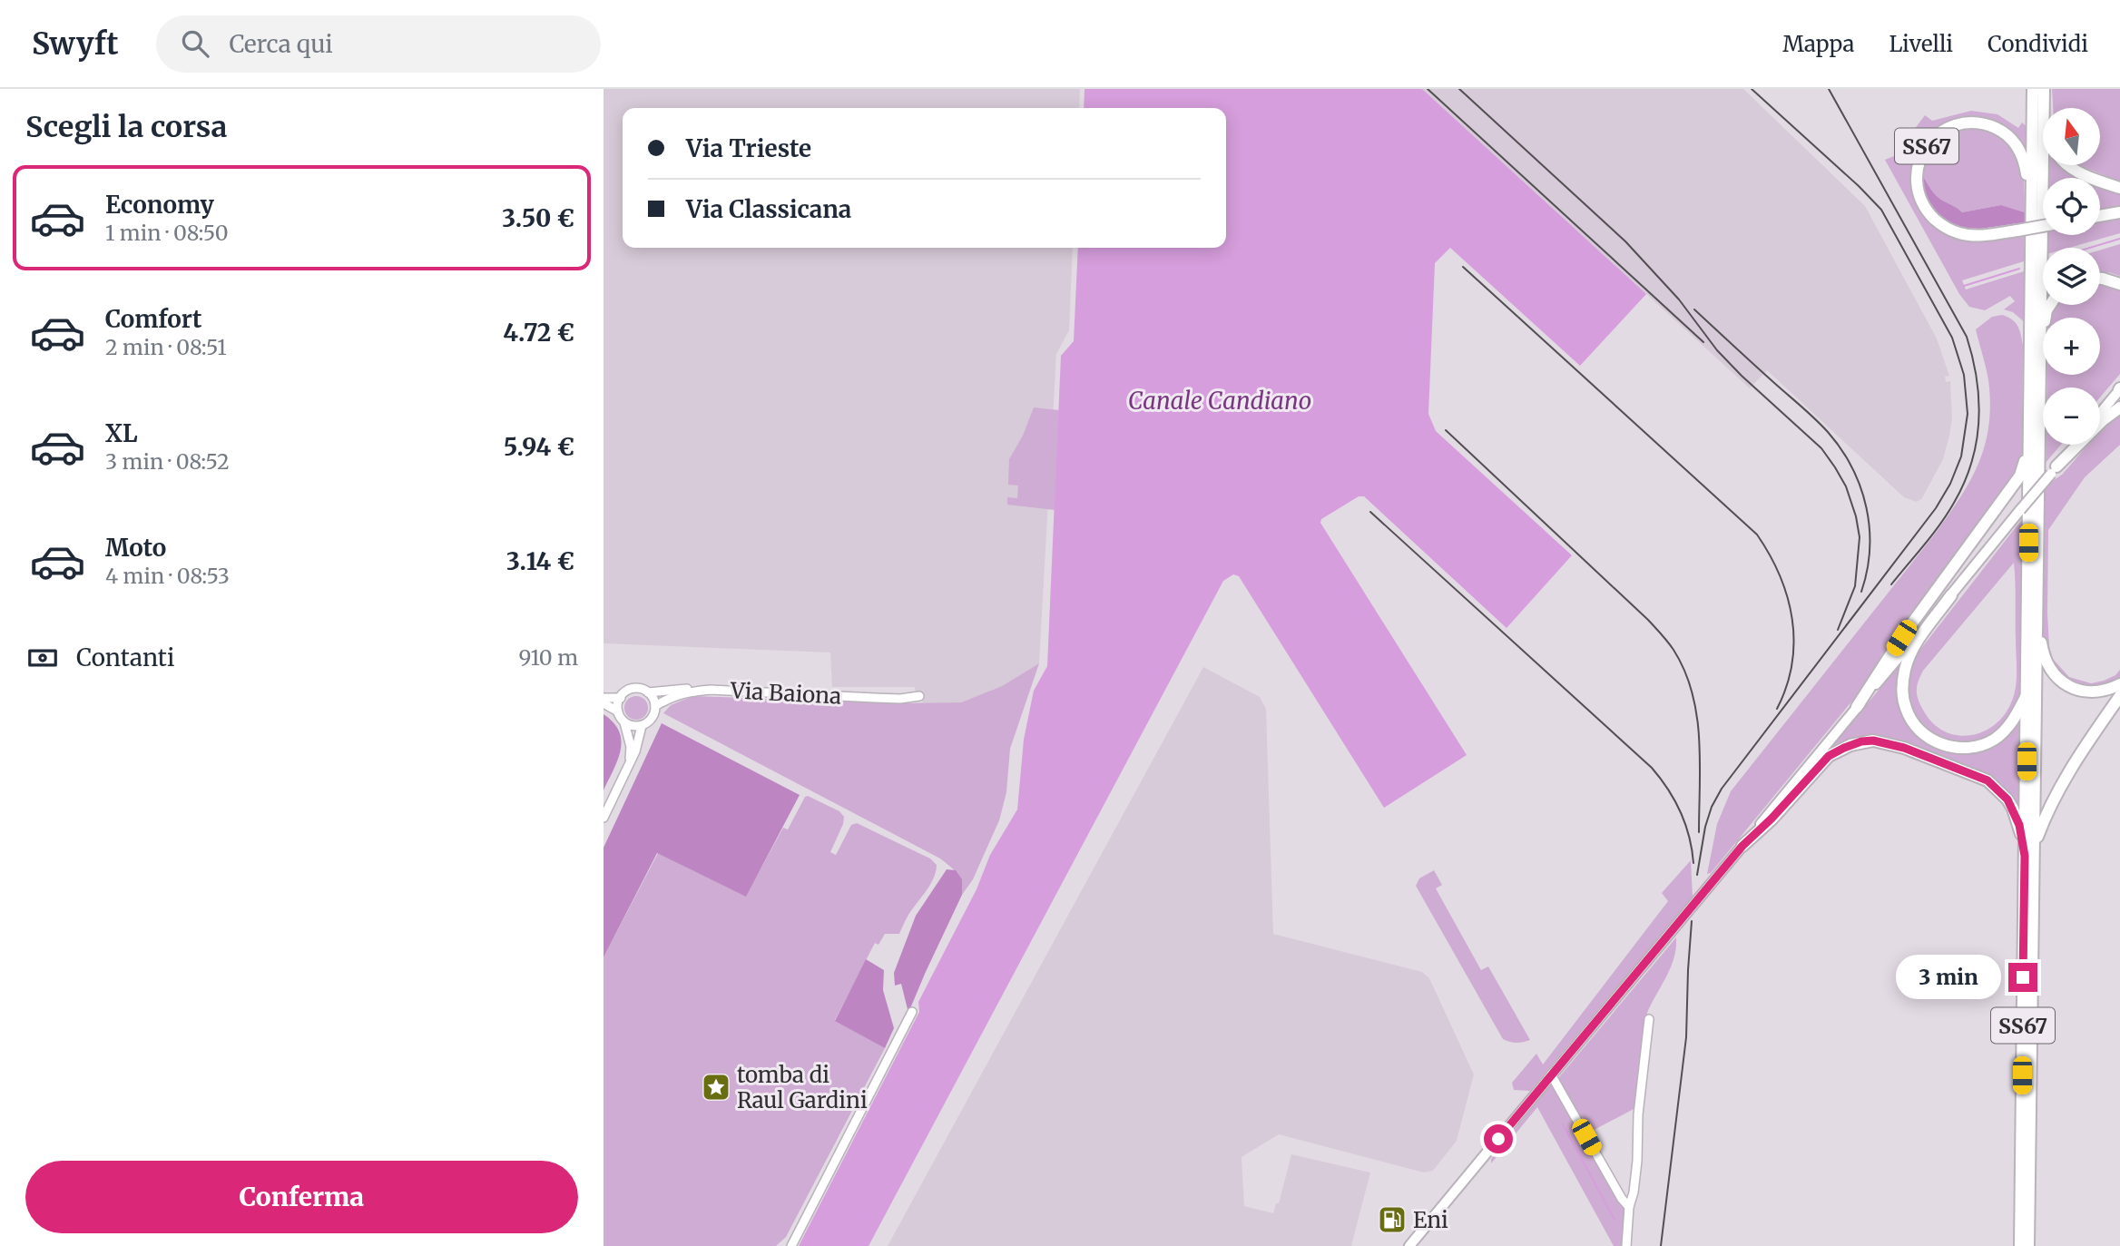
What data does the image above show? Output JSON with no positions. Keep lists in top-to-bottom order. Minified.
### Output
{"streets":{"highway":["SS67"],"street":["Via Baiona"]},"water":["Canale Candiano"],"places":{"place":["tomba di Raul Gardini"],"fuel station":["Eni"]},"north":"top","page":{"header":"Swyft","search":"Cerca qui","nav":["Mappa","Livelli","Condividi"],"heading":"Scegli la corsa","map_buttons":["+","−"],"banner":["Via Trieste","Via Classicana"],"list":[{"name":"Economy","note":"1 min · 08:50","value":"3.50 €"},{"name":"Comfort","note":"2 min · 08:51","value":"4.72 €"},{"name":"XL","note":"3 min · 08:52","value":"5.94 €"},{"name":"Moto","note":"4 min · 08:53","value":"3.14 €"}],"pay":["Contanti","910 m"],"bubble":"3 min","buttons":"Conferma"}}
